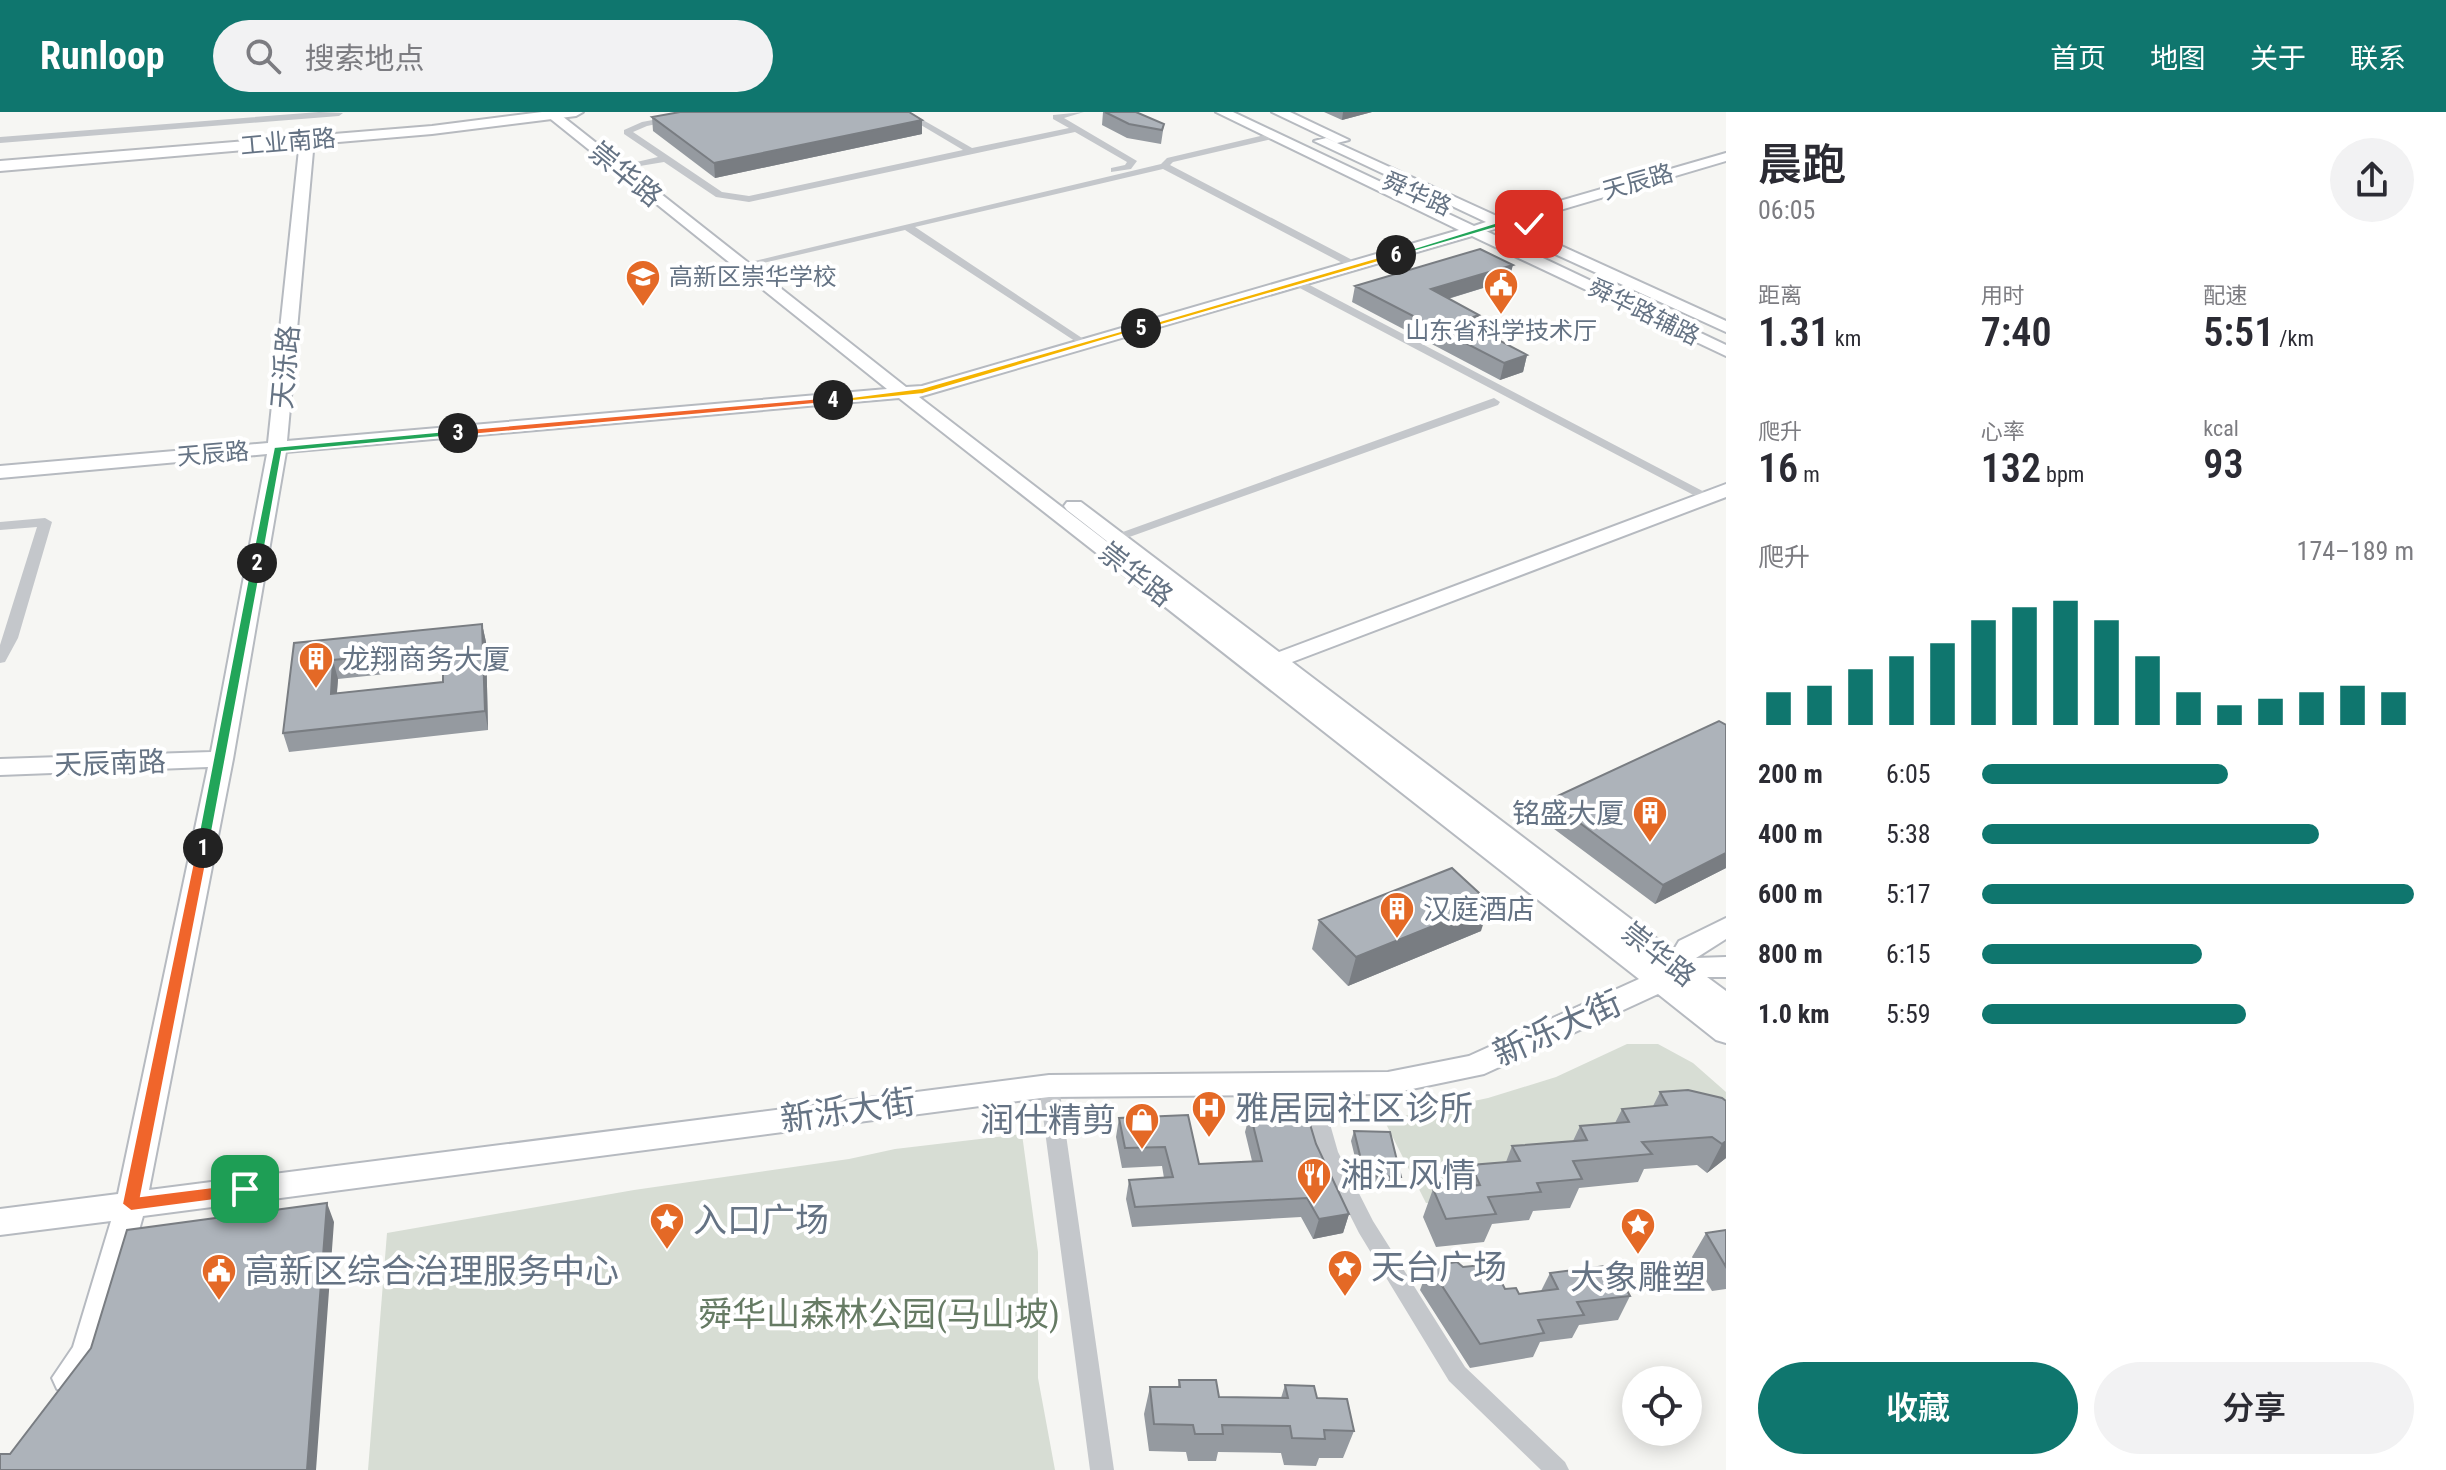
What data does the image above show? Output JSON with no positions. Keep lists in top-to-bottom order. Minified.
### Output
{"streets":{"main road":["工业南路","崇华路","天辰路","舜华路","舜华路辅路","天泺路","天辰南路","新泺大街"]},"crossings":[["工业南路","崇华路"],["工业南路","天泺路"],["崇华路","天辰路"],["崇华路","新泺大街"],["天辰路","舜华路"],["天辰路","舜华路辅路"],["天辰路","天泺路"],["舜华路","舜华路辅路"],["天泺路","天辰南路"],["天泺路","新泺大街"]],"parks":["舜华山森林公园(马山坡)"],"places":{"school or university":["高新区崇华学校"],"public building":["山东省科学技术厅","高新区综合治理服务中心"],"building":["龙翔商务大厦","铭盛大厦","汉庭酒店"],"hospital":["雅居园社区诊所"],"shop":["润仕精剪"],"restaurant":["湘江风情"],"place":["入口广场","大象雕塑","天台广场"]},"page":{"header":"Runloop","search":"搜索地点","nav":["首页","地图","关于","联系"],"heading":["晨跑","06:05"],"pins":["6","5","4","3","2","1"],"stats":[["距离","1.31 km"],["用时","7:40"],["配速","5:51 /km"],["爬升","16 m"],["心率","132 bpm"],["kcal","93"]],"chart":["爬升","174–189 m"],"list":[{"name":"200 m","note":"6:05"},{"name":"400 m","note":"5:38"},{"name":"600 m","note":"5:17"},{"name":"800 m","note":"6:15"},{"name":"1.0 km","note":"5:59"}],"buttons":["收藏","分享"]}}
